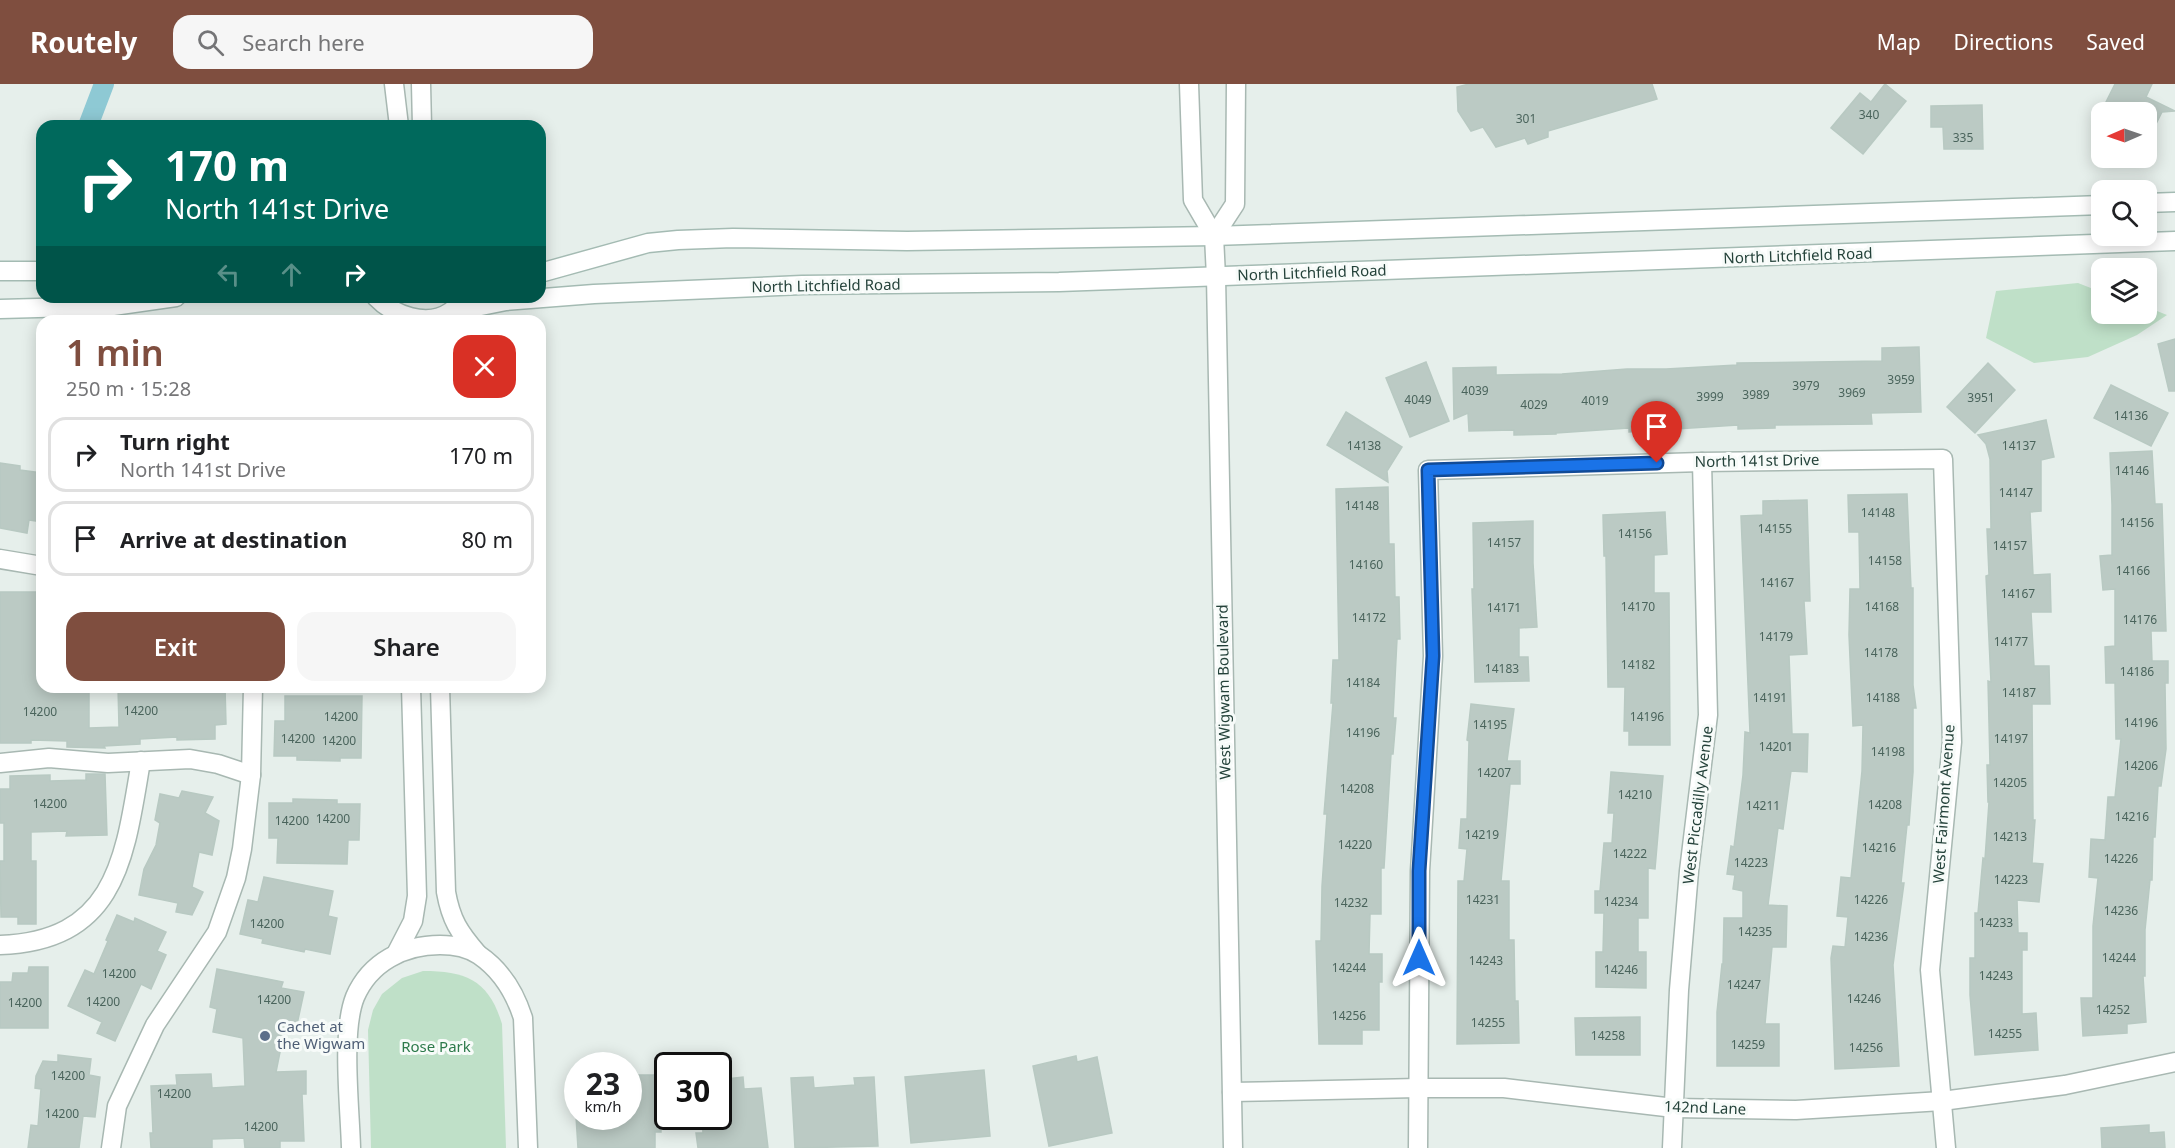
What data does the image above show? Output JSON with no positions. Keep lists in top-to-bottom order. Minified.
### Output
{"streets":{"street":["North Litchfield Road","North 141st Drive","West Wigwam Boulevard","West Fairmont Avenue","West Piccadilly Avenue","142nd Lane"]},"crossings":[["North Litchfield Road","West Wigwam Boulevard"],["North 141st Drive","West Fairmont Avenue"],["North 141st Drive","West Piccadilly Avenue"],["North 141st Drive","142nd Lane"],["West Wigwam Boulevard","142nd Lane"],["West Fairmont Avenue","142nd Lane"],["West Piccadilly Avenue","142nd Lane"]],"parks":["Rose Park"],"places":["Cachet at the Wigwam"],"house_numbers":["340","301","335","3959","3979","4039","3969","3989","3999","3951","4049","4019","4029","14136","14138","14137","14146","14147","14148","14148","14156","14155","14156","14157","14157","14158","14160","14166","14167","14167","14170","14168","14171","14172","14176","14179","14177","14178","14182","14183","14186","14184","14187","14191","14188","14200","14200","14200","14196","14196","14195","14196","14200","14197","14200","14201","14198","14206","14207","14205","14208","14210","14200","14208","14211","14216","14200","14200","14219","14213","14220","14216","14222","14226","14223","14223","14231","14226","14234","14232","14236","14233","14200","14235","14236","14244","14243","14244","14246","14200","14243","14247","14246","14200","14200","14200","14252","14256","14255","14255","14258","14259","14256","14200","14200","14200","14200"],"north":"left","page":{"header":"Routely","search":"Search here","nav":["Map","Directions","Saved"],"turn":["170 m","North 141st Drive"],"heading":["1 min","250 m · 15:28"],"list":[{"name":"Turn right","note":"North 141st Drive","value":"170 m"},{"name":"Arrive at destination","value":"80 m"}],"buttons":["Exit","Share"],"speed":"23 km/h","limit":"30"}}
